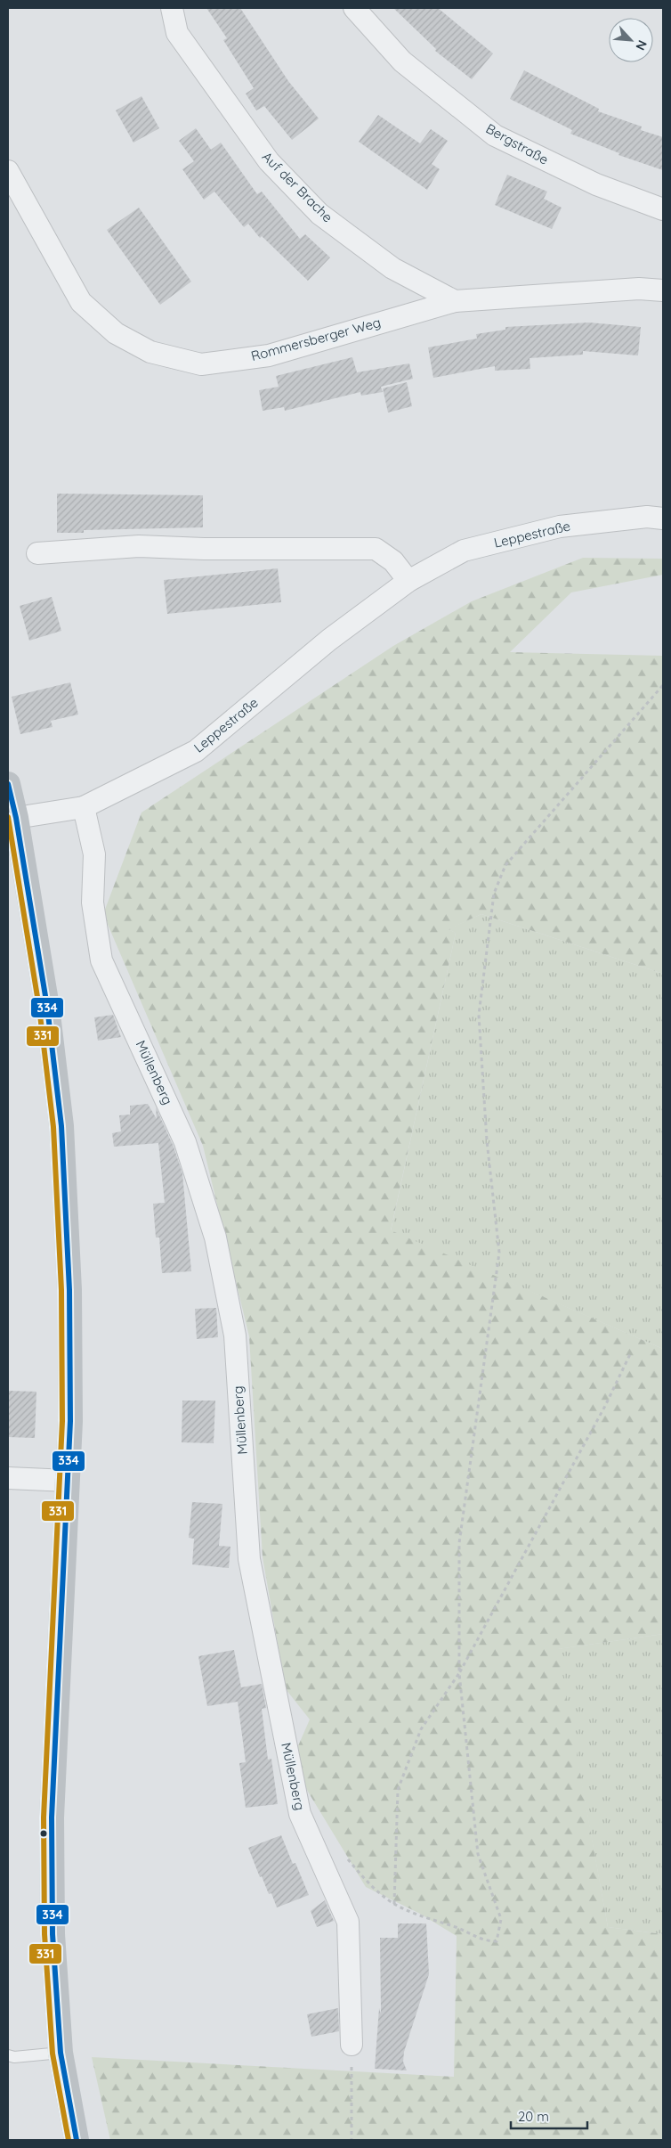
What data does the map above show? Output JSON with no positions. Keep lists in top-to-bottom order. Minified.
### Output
{"streets":{"street":["Bergstraße","Auf der Brache","Rommersberger Weg","Leppestraße","Müllenberg"]},"crossings":[["Auf der Brache","Rommersberger Weg"],["Leppestraße","Müllenberg"]],"lines":["transit line 334","transit line 331"],"scale_bar":"20 m","north":"bottom right"}
